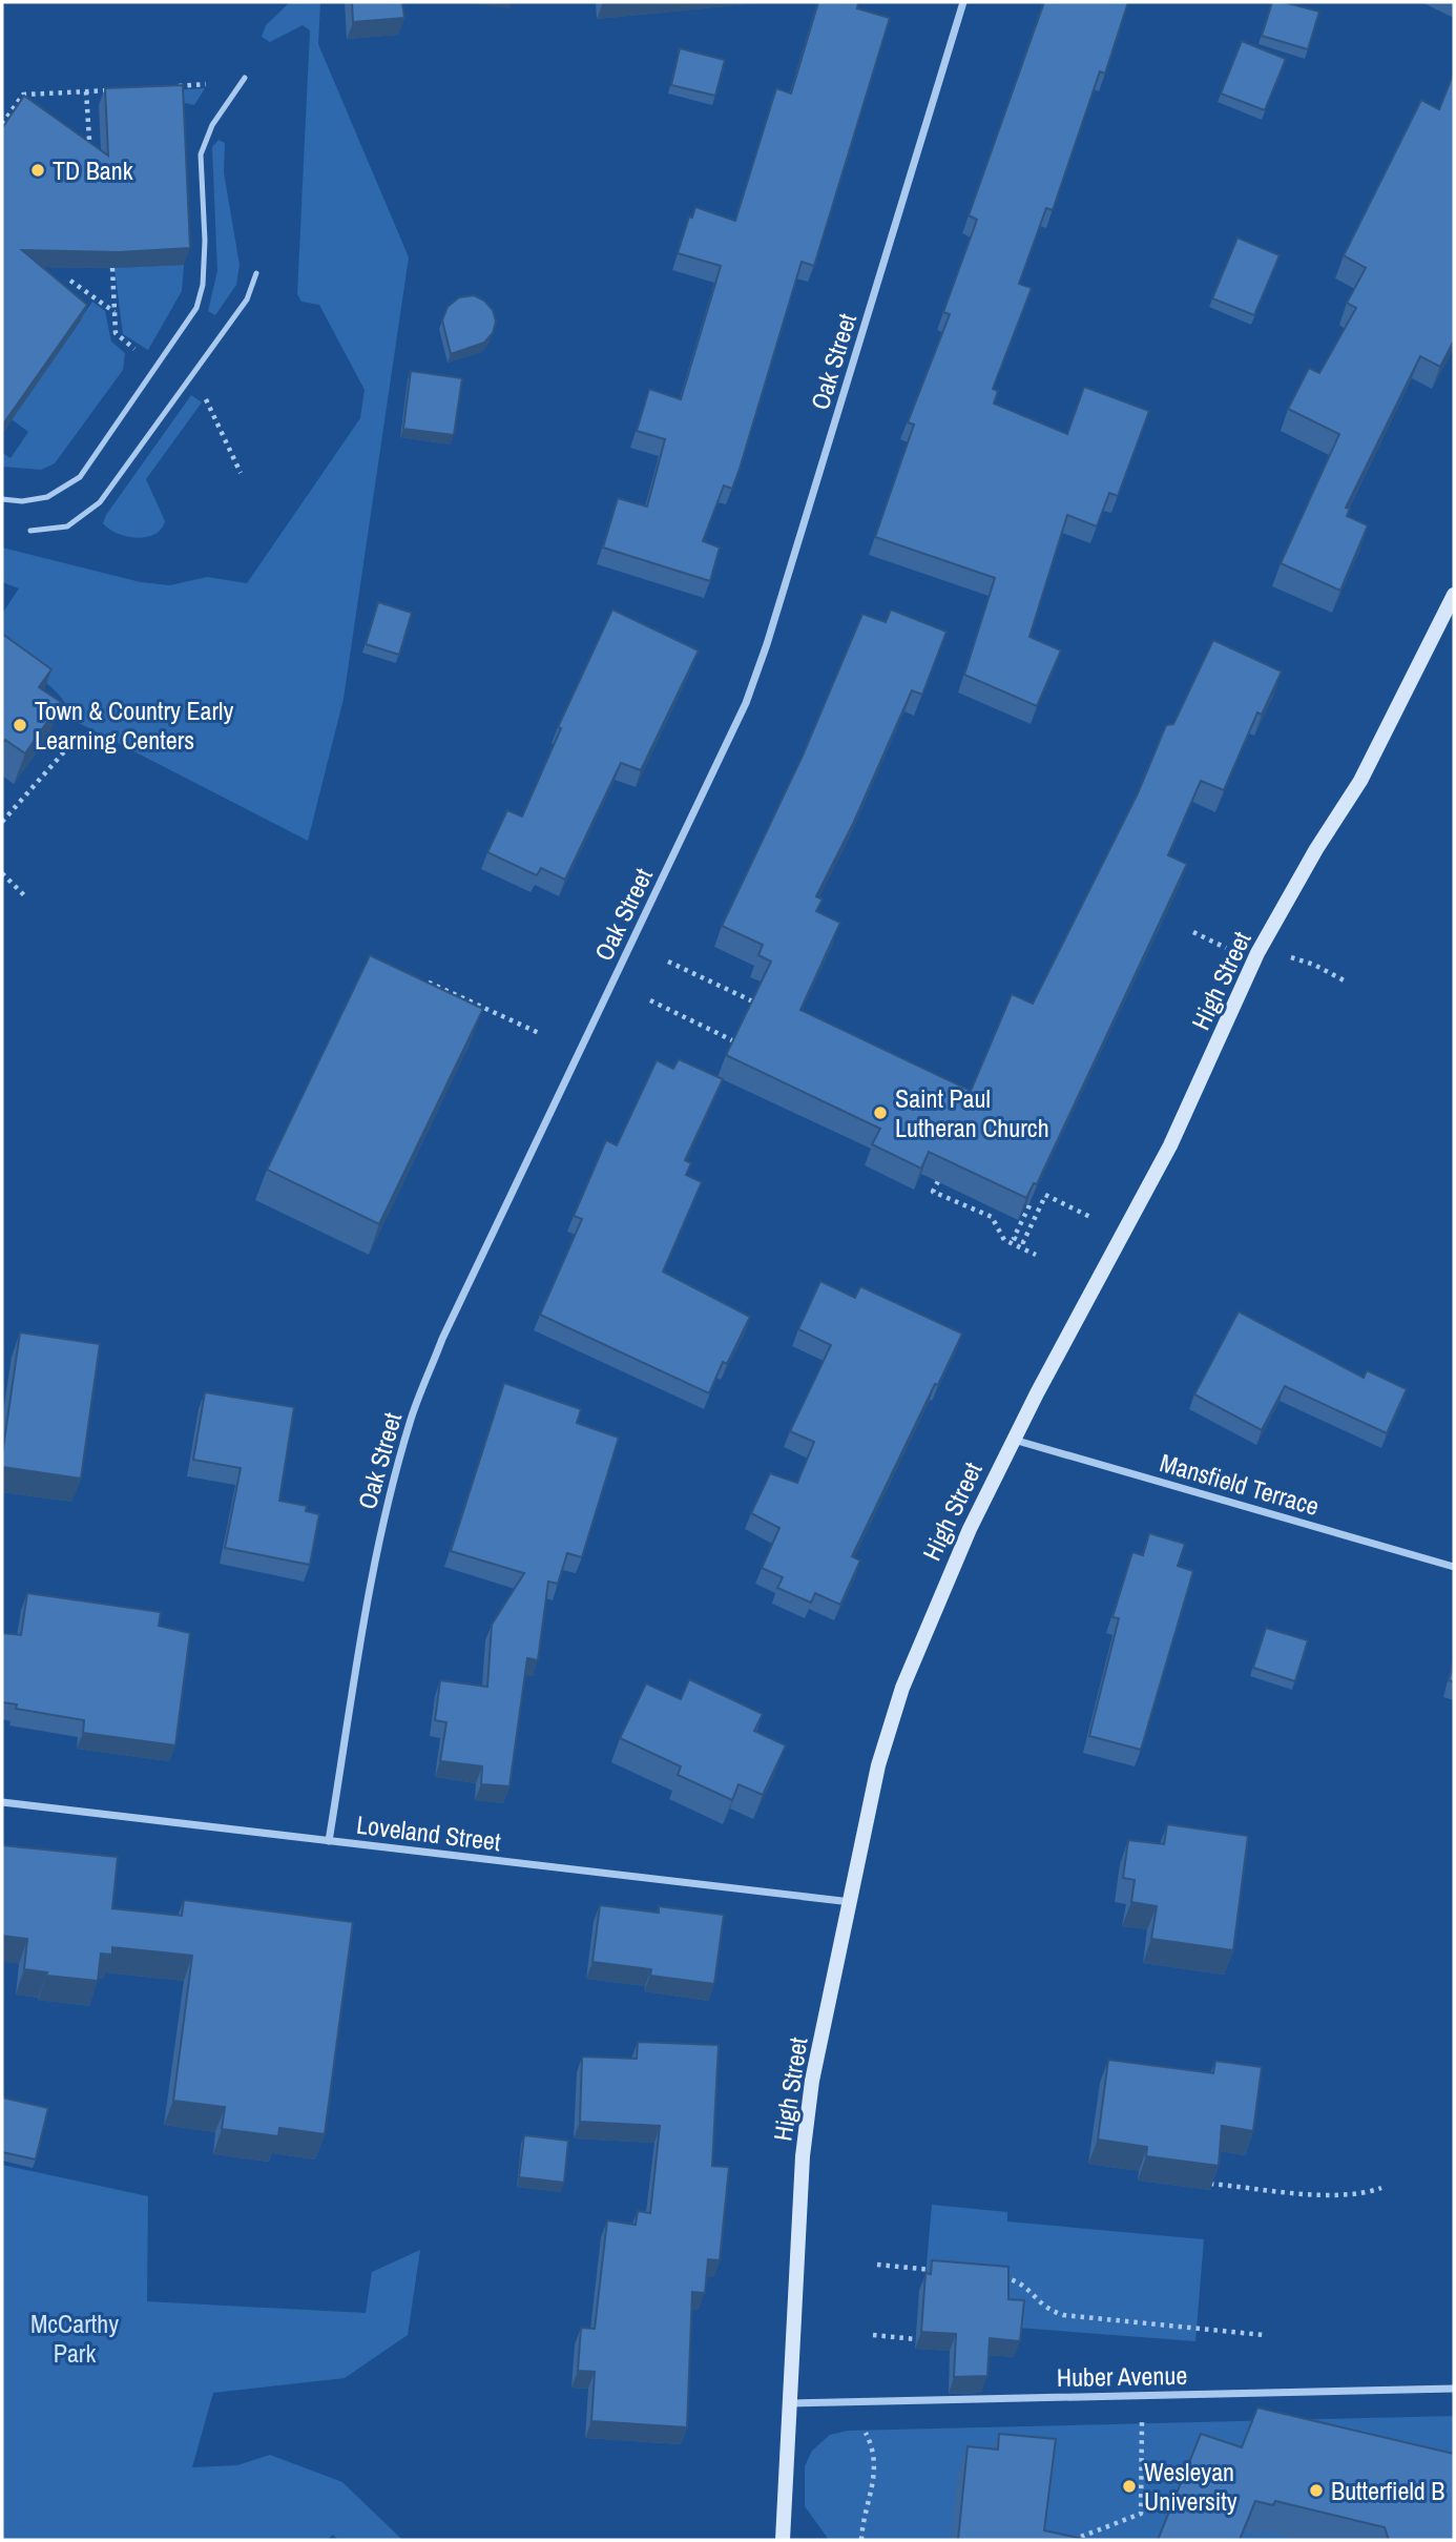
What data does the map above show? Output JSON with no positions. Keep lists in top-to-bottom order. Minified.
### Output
{"streets":{"street":["Oak Street","High Street","Mansfield Terrace","Loveland Street","Huber Avenue"]},"crossings":[["Oak Street","Loveland Street"],["High Street","Mansfield Terrace"],["High Street","Loveland Street"],["High Street","Huber Avenue"]],"parks":["McCarthy Park"],"places":["TD Bank","Town & Country Early Learning Centers","Saint Paul Lutheran Church","Wesleyan University","Butterfield B"]}
